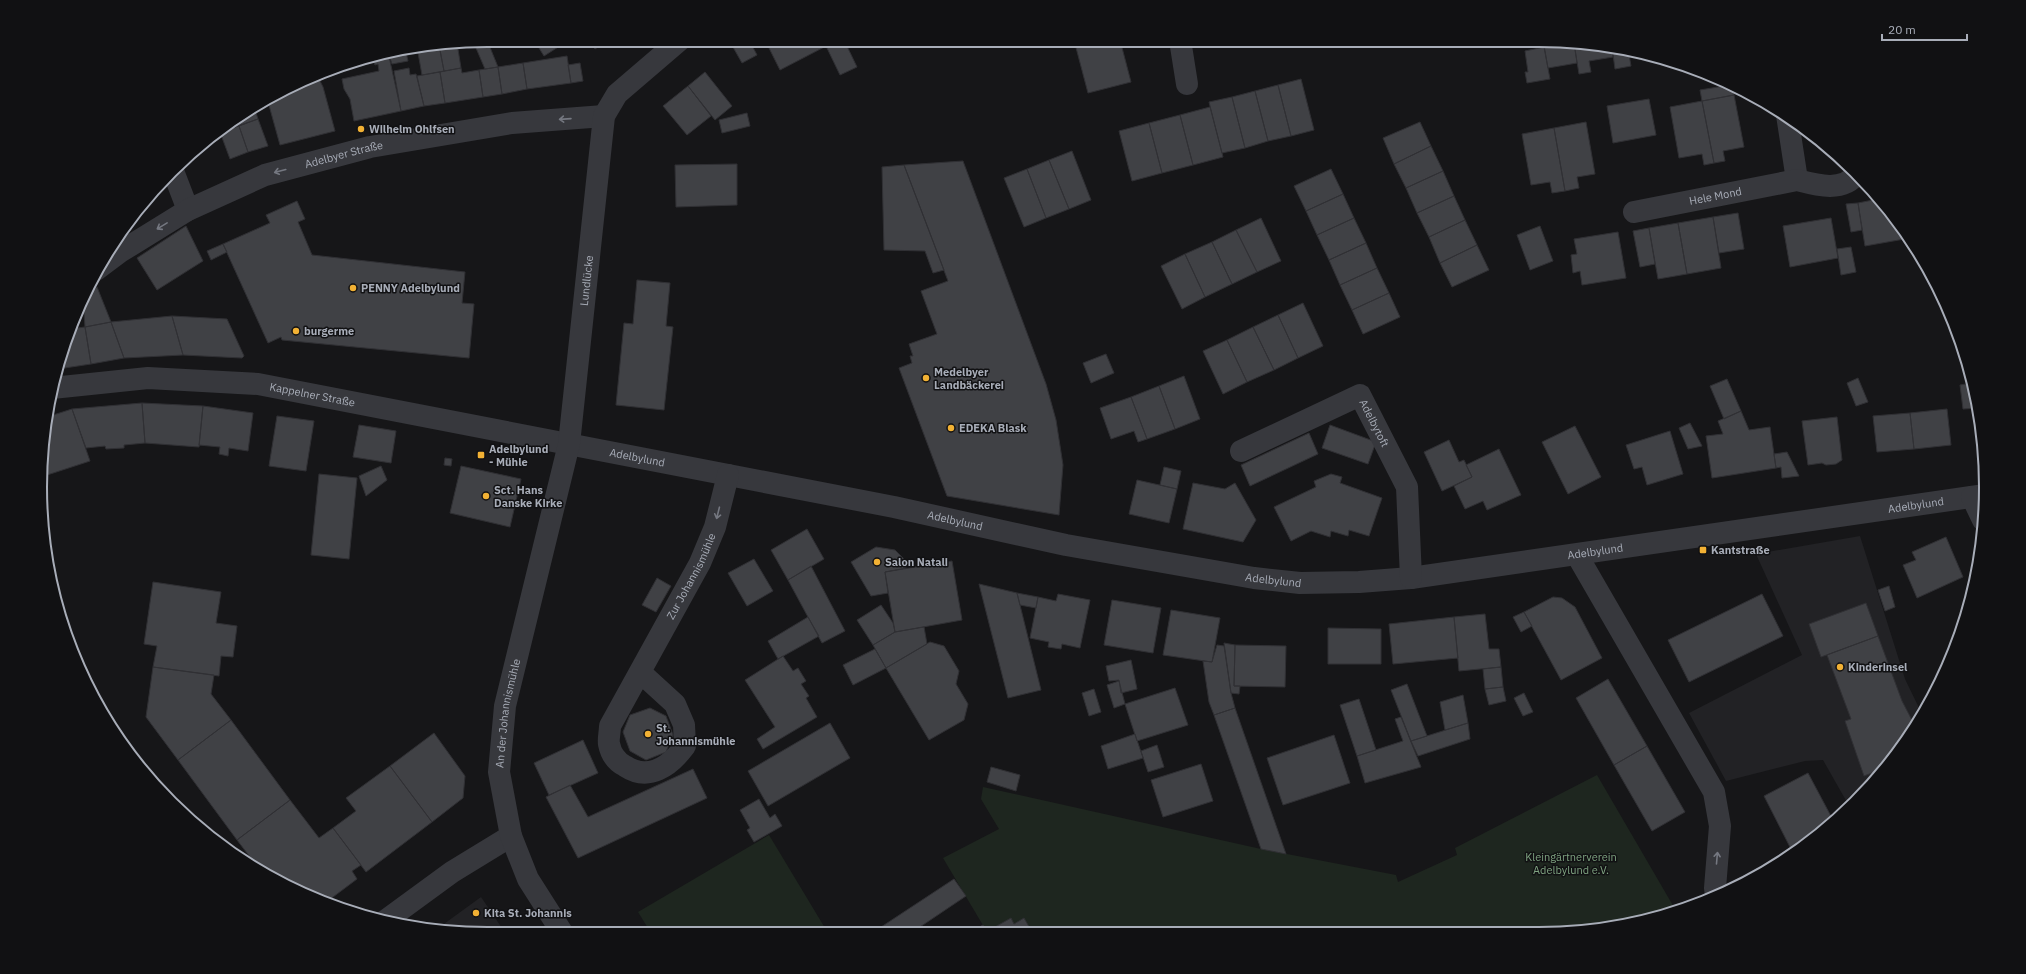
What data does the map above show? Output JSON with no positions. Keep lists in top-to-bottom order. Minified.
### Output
{"streets":{"street":["Adelbyer Straße","Hele Mond","Lundlücke","Kappelner Straße","Adelbytoft","Adelbylund","Zur Johannismühle","An der Johannismühle"]},"crossings":[["Adelbyer Straße","Lundlücke"],["Lundlücke","Kappelner Straße"],["Lundlücke","Adelbylund"],["Lundlücke","An der Johannismühle"],["Kappelner Straße","Adelbylund"],["Kappelner Straße","An der Johannismühle"],["Adelbytoft","Adelbylund"],["Adelbylund","Zur Johannismühle"],["Adelbylund","An der Johannismühle"]],"one_way":["Adelbyer Straße","Zur Johannismühle"],"parks":["Kleingärtnerverein Adelbylund e.V."],"places":{"other":["Wilhelm Ohlfsen","PENNY Adelbylund","burgerme","Medelbyer Landbäckerei","EDEKA Blask","Sct. Hans Danske Kirke","Salon Natali","Kinderinsel","St. Johannismühle","Kita St. Johannis"],"transit":["Adelbylund - Mühle","Kantstraße"]},"scale_bar":"20 m"}
